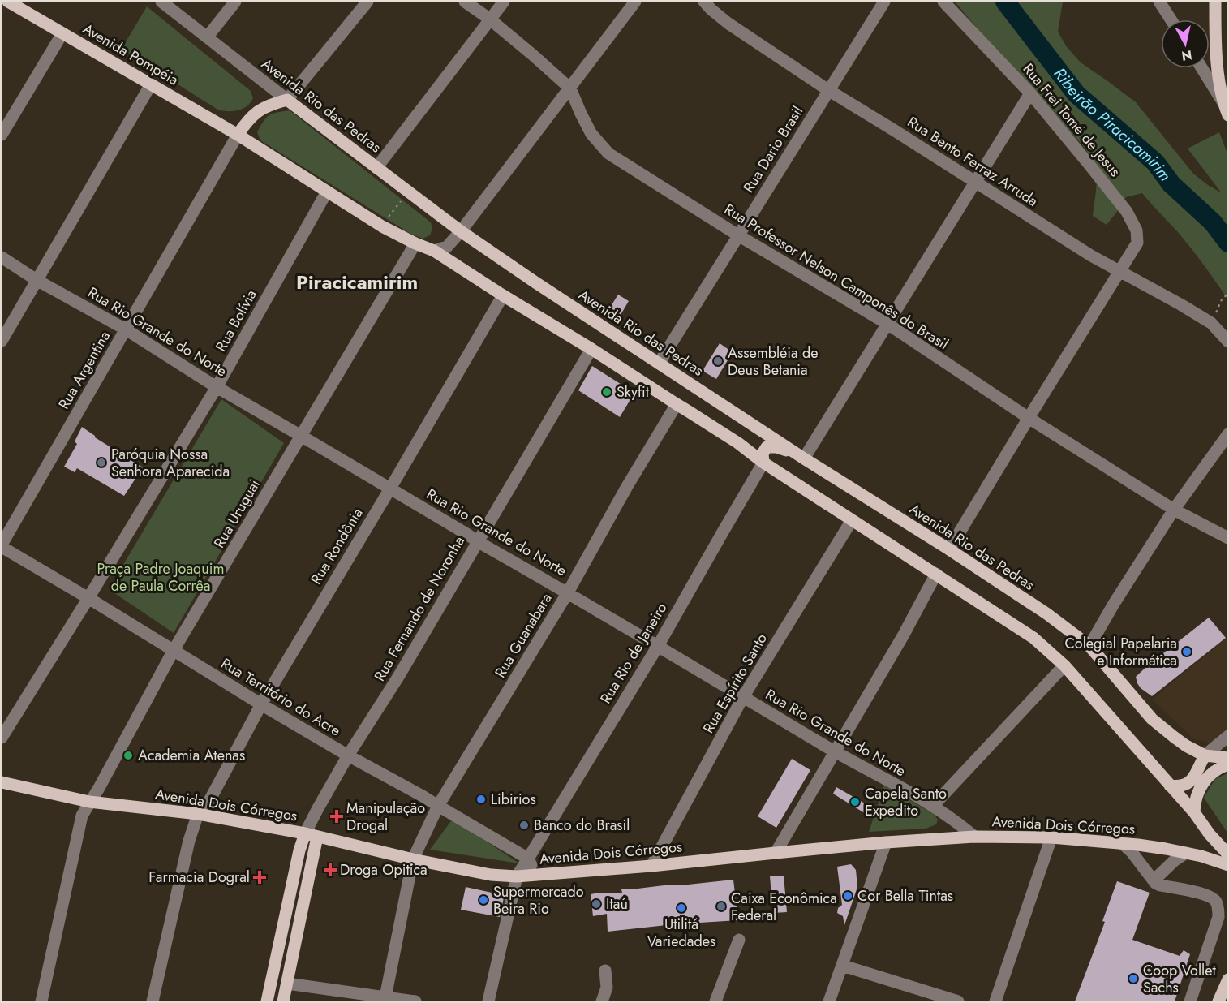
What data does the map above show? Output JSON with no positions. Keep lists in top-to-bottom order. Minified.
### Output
{"streets":{"main road":["Avenida Pompéia","Avenida Rio das Pedras","Avenida Dois Córregos"],"street":["Rua Frei Tomé de Jesus","Rua Dario Brasil","Rua Bento Ferraz Arruda","Rua Professor Nelson Camponês do Brasil","Rua Bolívia","Rua Rio Grande do Norte","Rua Argentina","Rua Uruguai","Rua Rondônia","Rua Fernando de Noronha","Rua Guanabara","Rua Rio de Janeiro","Rua Espírito Santo","Rua Território do Acre"]},"crossings":[["Avenida Pompéia","Rua Argentina"],["Avenida Rio das Pedras","Rua Frei Tomé de Jesus"],["Avenida Rio das Pedras","Rua Dario Brasil"],["Rua Frei Tomé de Jesus","Rua Bento Ferraz Arruda"],["Rua Frei Tomé de Jesus","Rua Professor Nelson Camponês do Brasil"],["Rua Dario Brasil","Rua Bento Ferraz Arruda"],["Rua Dario Brasil","Rua Professor Nelson Camponês do Brasil"],["Rua Bolívia","Rua Rio Grande do Norte"],["Rua Bolívia","Rua Território do Acre"],["Rua Rio Grande do Norte","Rua Argentina"],["Rua Rio Grande do Norte","Rua Uruguai"],["Rua Rio Grande do Norte","Rua Rondônia"],["Rua Rio Grande do Norte","Rua Fernando de Noronha"],["Rua Rio Grande do Norte","Rua Guanabara"],["Rua Rio Grande do Norte","Rua Rio de Janeiro"],["Rua Rio Grande do Norte","Rua Espírito Santo"],["Rua Rio Grande do Norte","Avenida Dois Córregos"],["Rua Argentina","Rua Território do Acre"],["Rua Uruguai","Rua Território do Acre"],["Rua Uruguai","Avenida Dois Córregos"],["Rua Rondônia","Rua Território do Acre"],["Rua Rondônia","Avenida Dois Córregos"],["Rua Fernando de Noronha","Rua Território do Acre"],["Rua Fernando de Noronha","Avenida Dois Córregos"],["Rua Guanabara","Rua Território do Acre"],["Rua Guanabara","Avenida Dois Córregos"],["Rua Rio de Janeiro","Rua Território do Acre"],["Rua Espírito Santo","Avenida Dois Córregos"]],"districts":["Piracicamirim"],"water":["Ribeirão Piracicamirim"],"parks":["Praça Padre Joaquim de Paula Corrêa"],"places":{"other":["Assembléia de Deus Betania","Skyfit","Paróquia Nossa Senhora Aparecida","Colegial Papelaria e Informática","Academia Atenas","Libirios","Capela Santo Expedito","Banco do Brasil","Cor Bella Tintas","Supermercado Beira Rio","Itaú","Caixa Econômica Federal","Utilitá Variedades","Coop Vollet Sachs"],"health":["Manipulação Drogal","Droga Opitica","Farmacia Dogral"]},"north":"bottom"}
